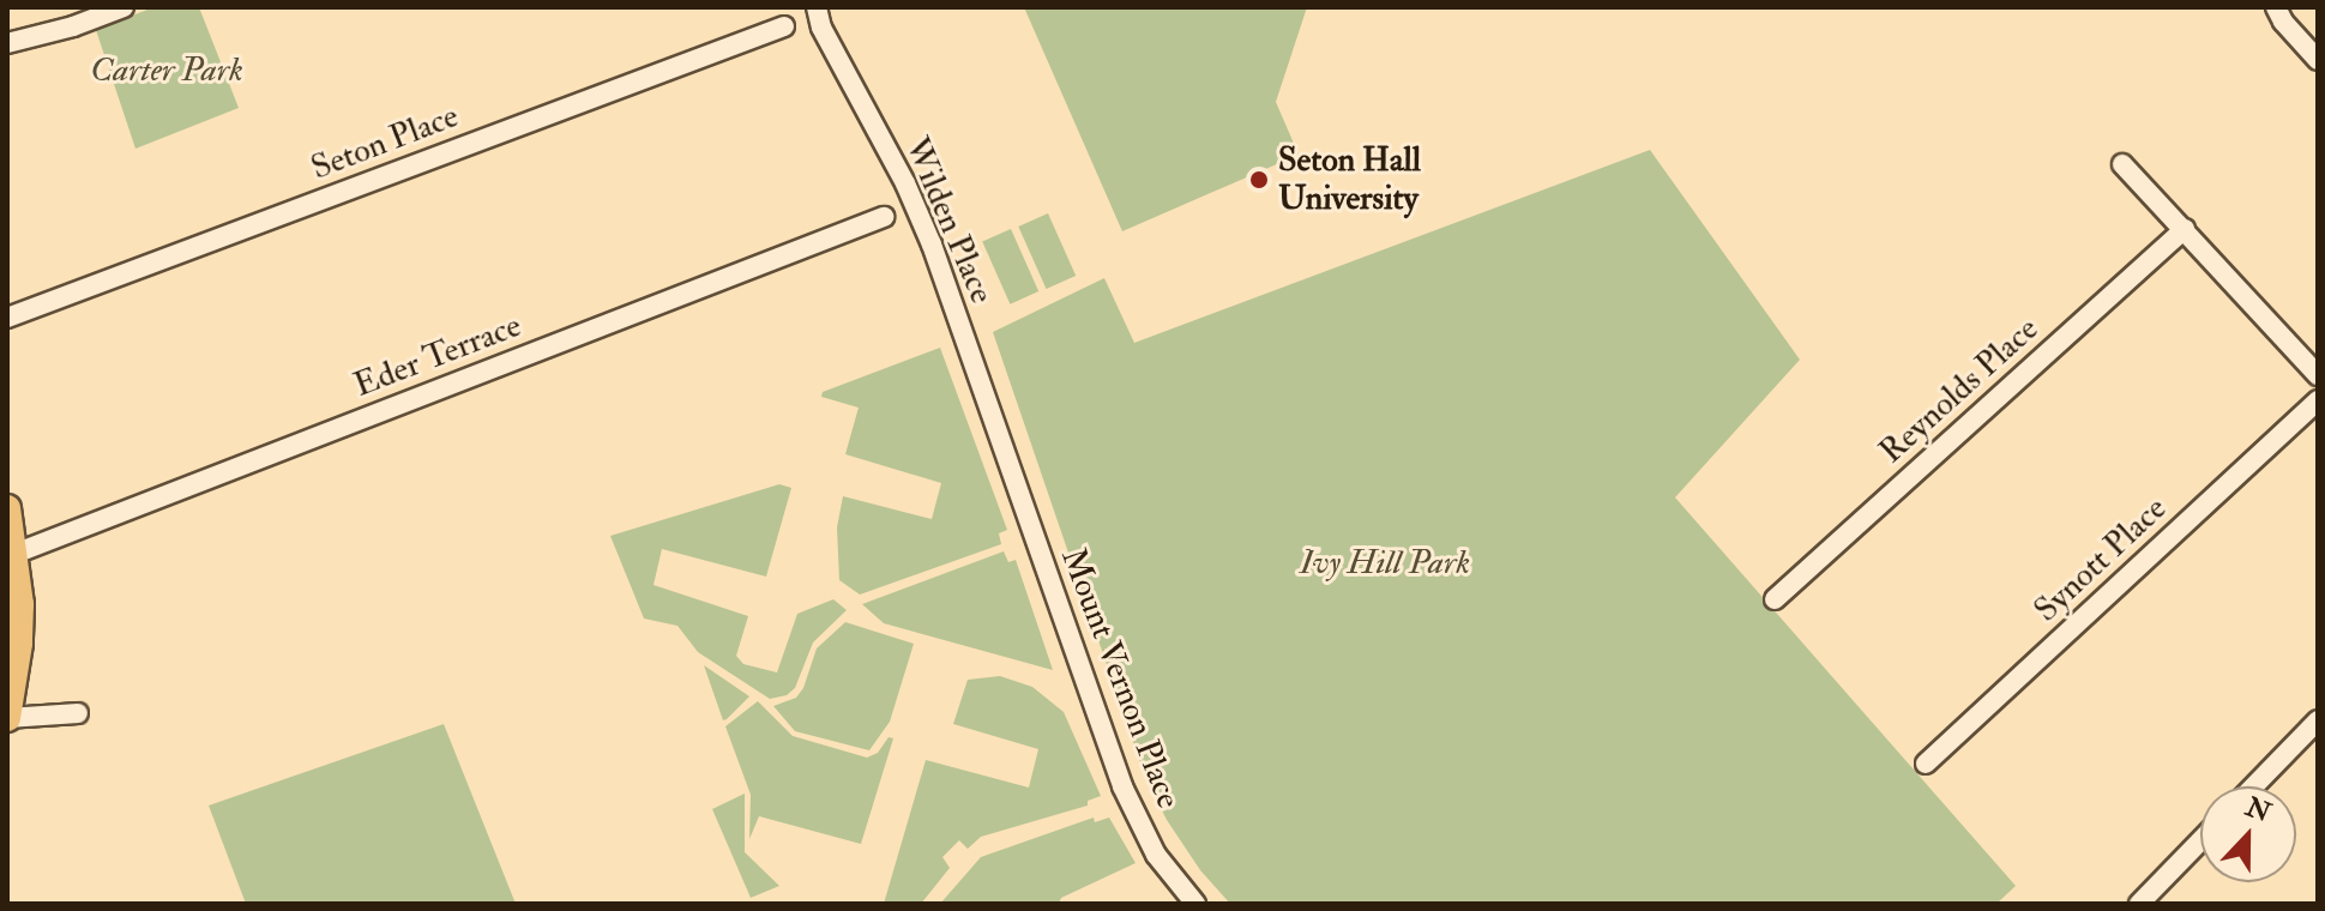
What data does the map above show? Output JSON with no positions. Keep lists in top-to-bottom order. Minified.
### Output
{"streets":{"street":["Seton Place","Wilden Place","Eder Terrace","Reynolds Place","Synott Place","Mount Vernon Place"]},"crossings":[["Wilden Place","Mount Vernon Place"]],"parks":["Carter Park","Ivy Hill Park"],"places":["Seton Hall University"],"north":"top"}
